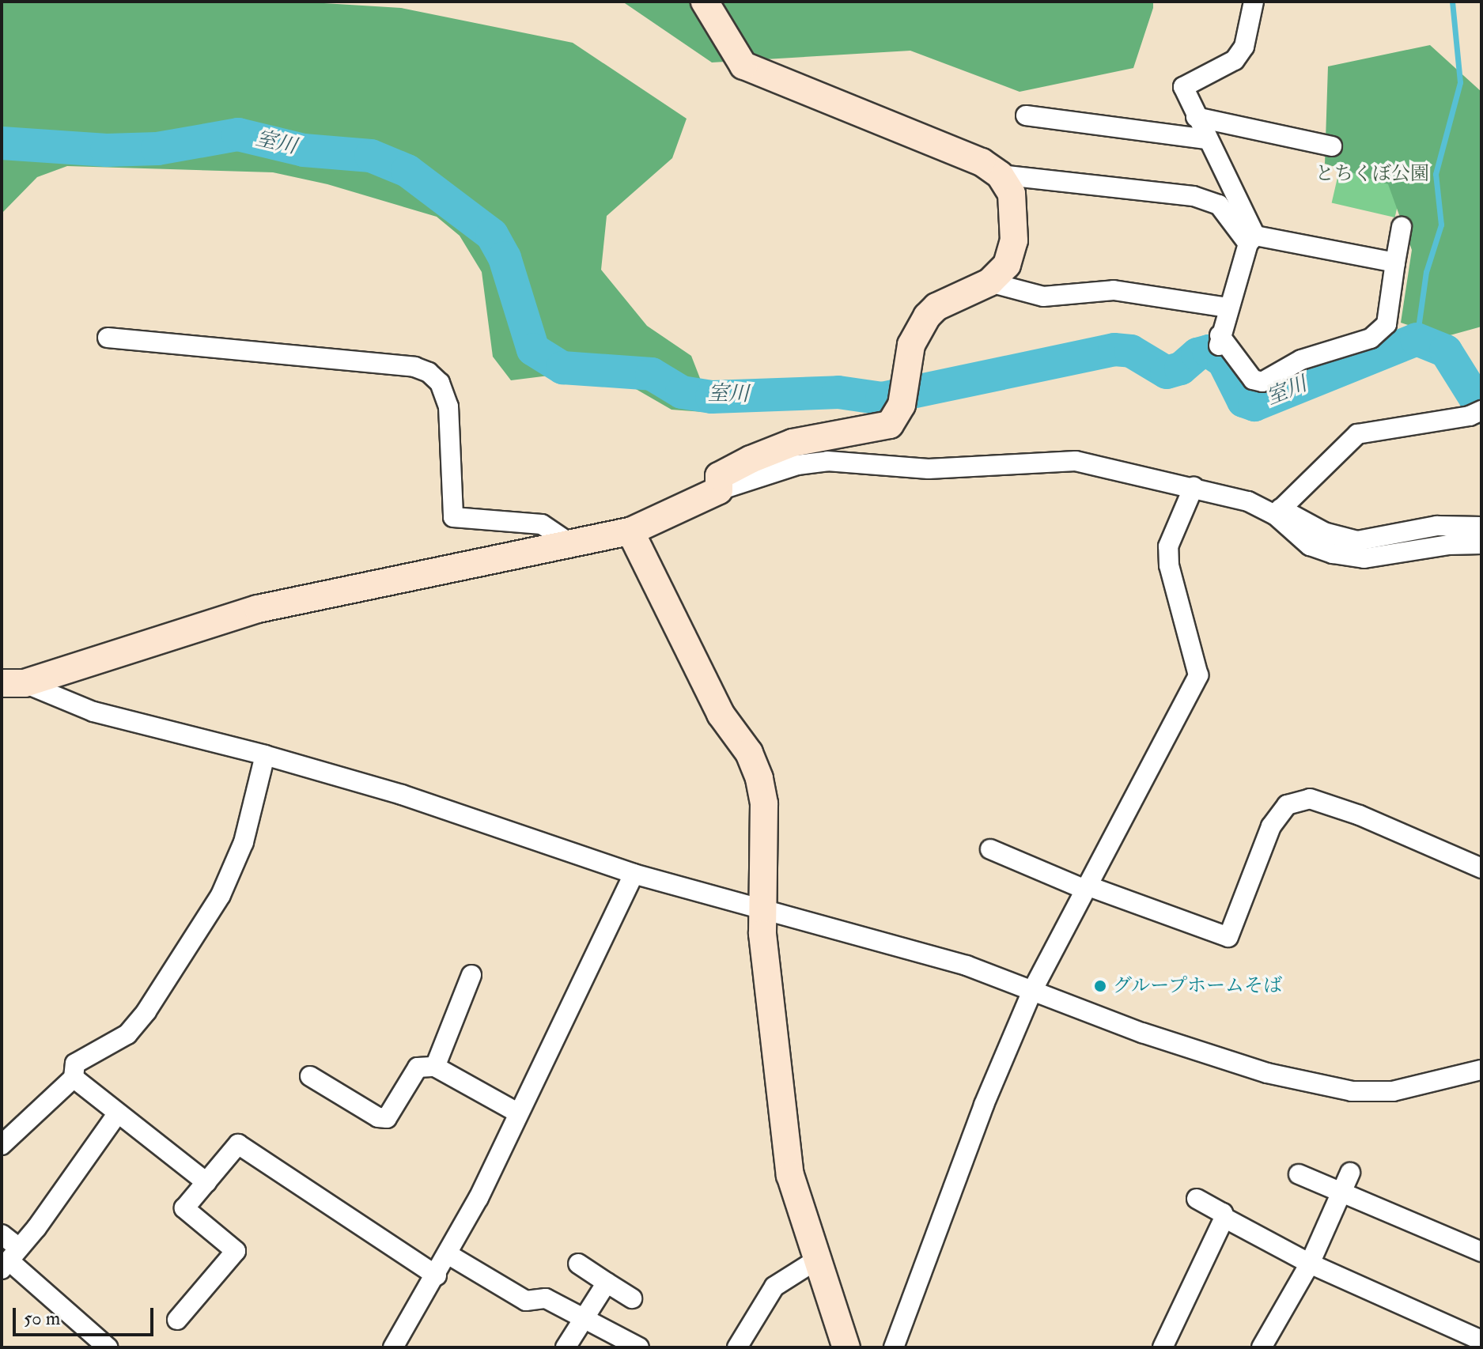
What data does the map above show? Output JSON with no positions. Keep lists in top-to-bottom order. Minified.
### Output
{"water":["室川"],"parks":["とちくぼ公園"],"places":["グループホームそば"],"scale_bar":"50 m"}
